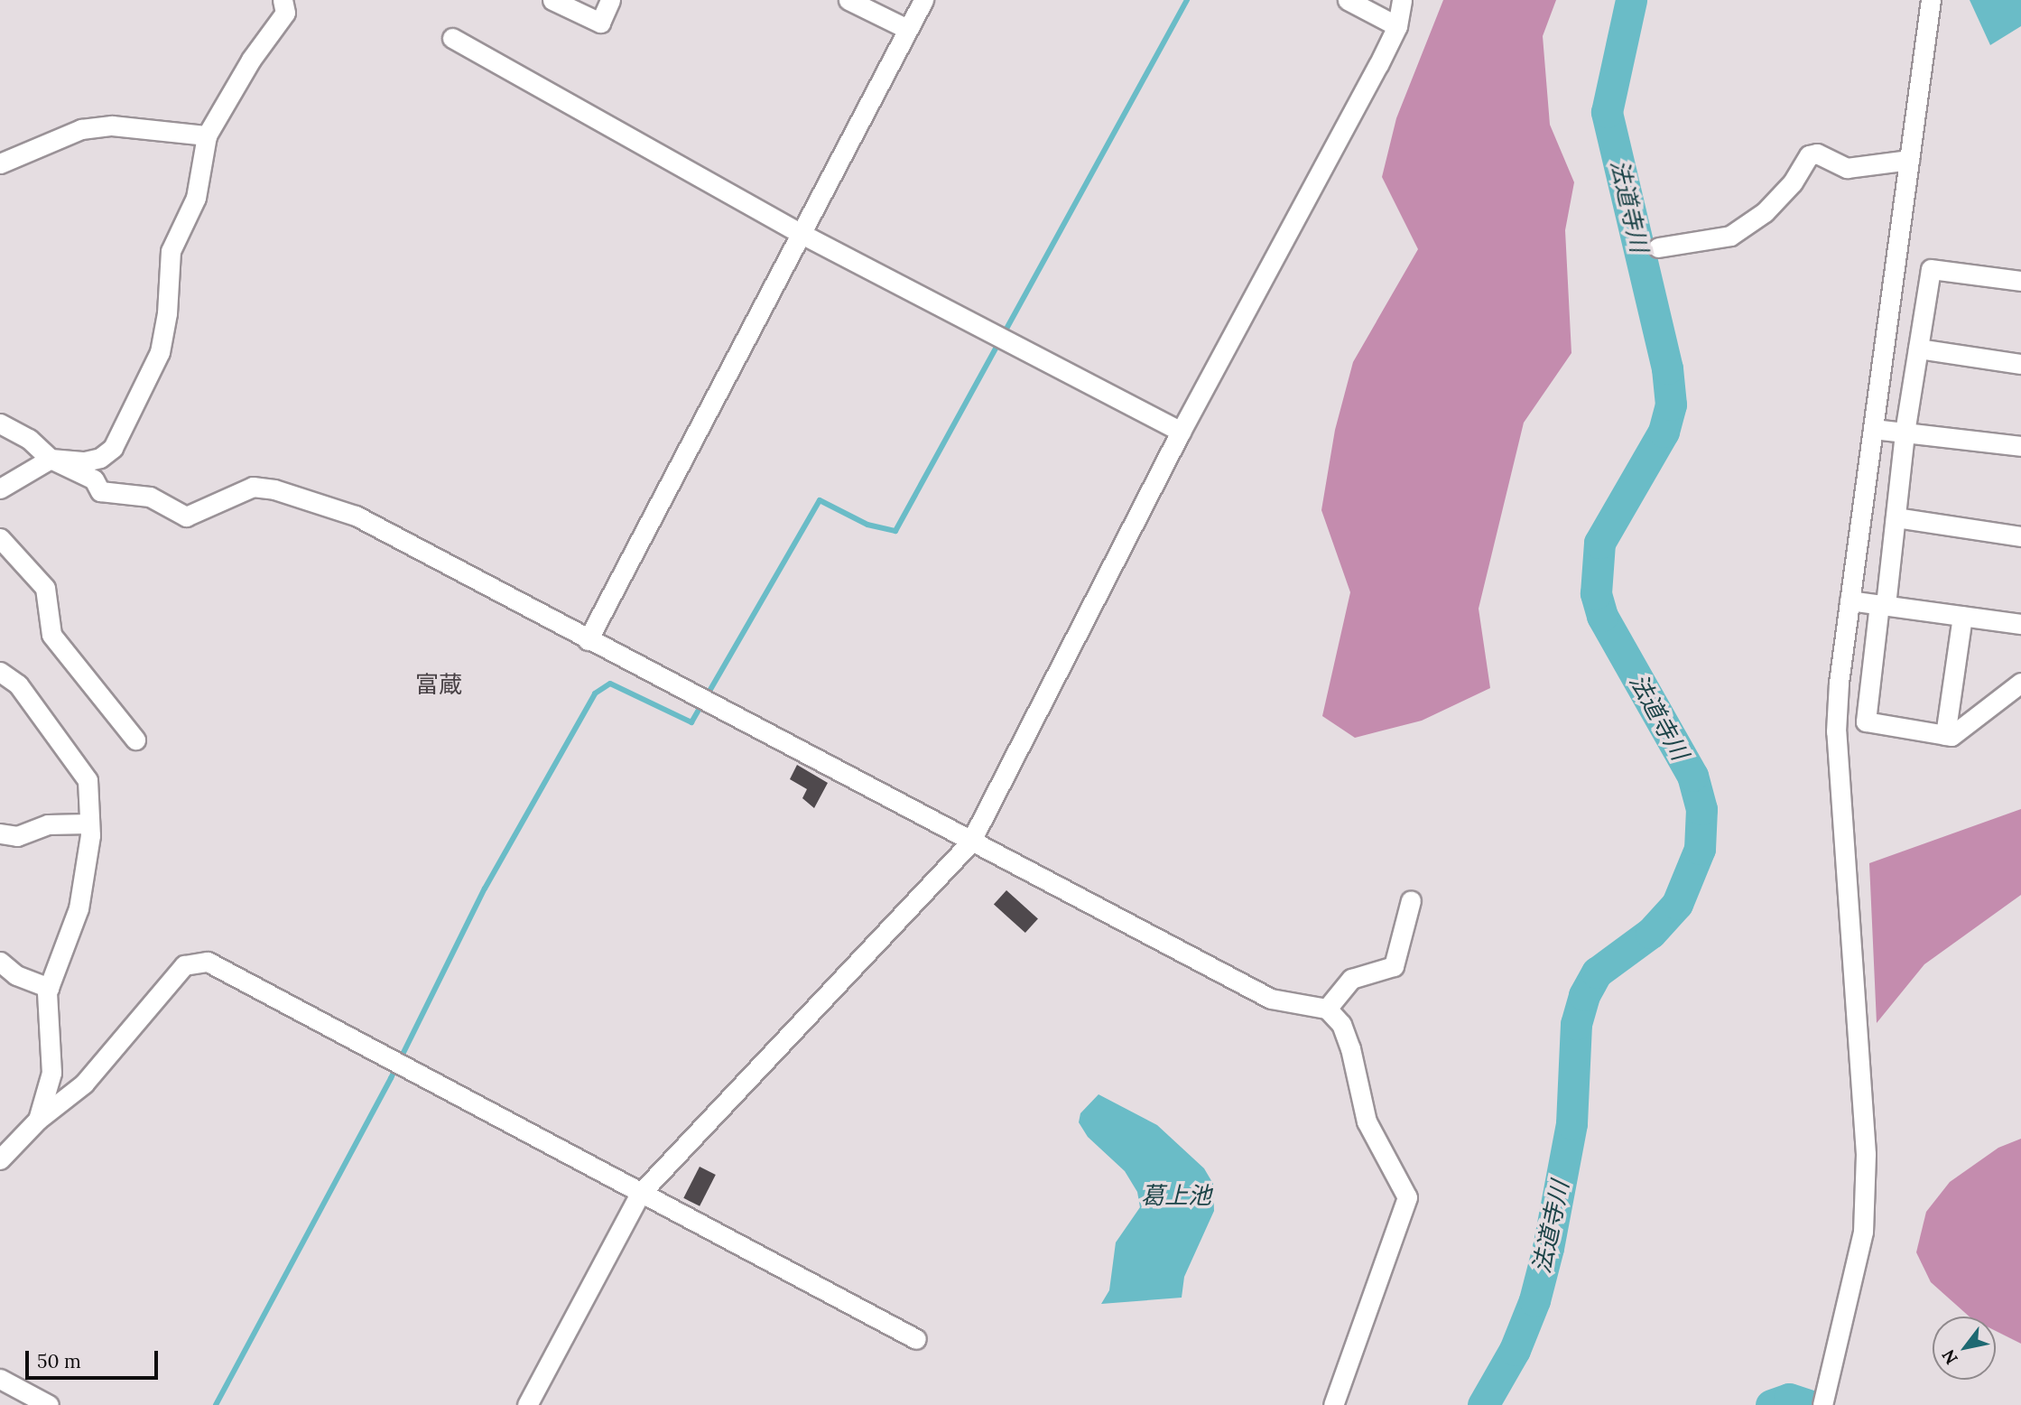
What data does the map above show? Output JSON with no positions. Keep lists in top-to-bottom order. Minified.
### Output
{"districts":["富蔵"],"water":["法道寺川","葛上池"],"scale_bar":"50 m","north":"bottom left"}
